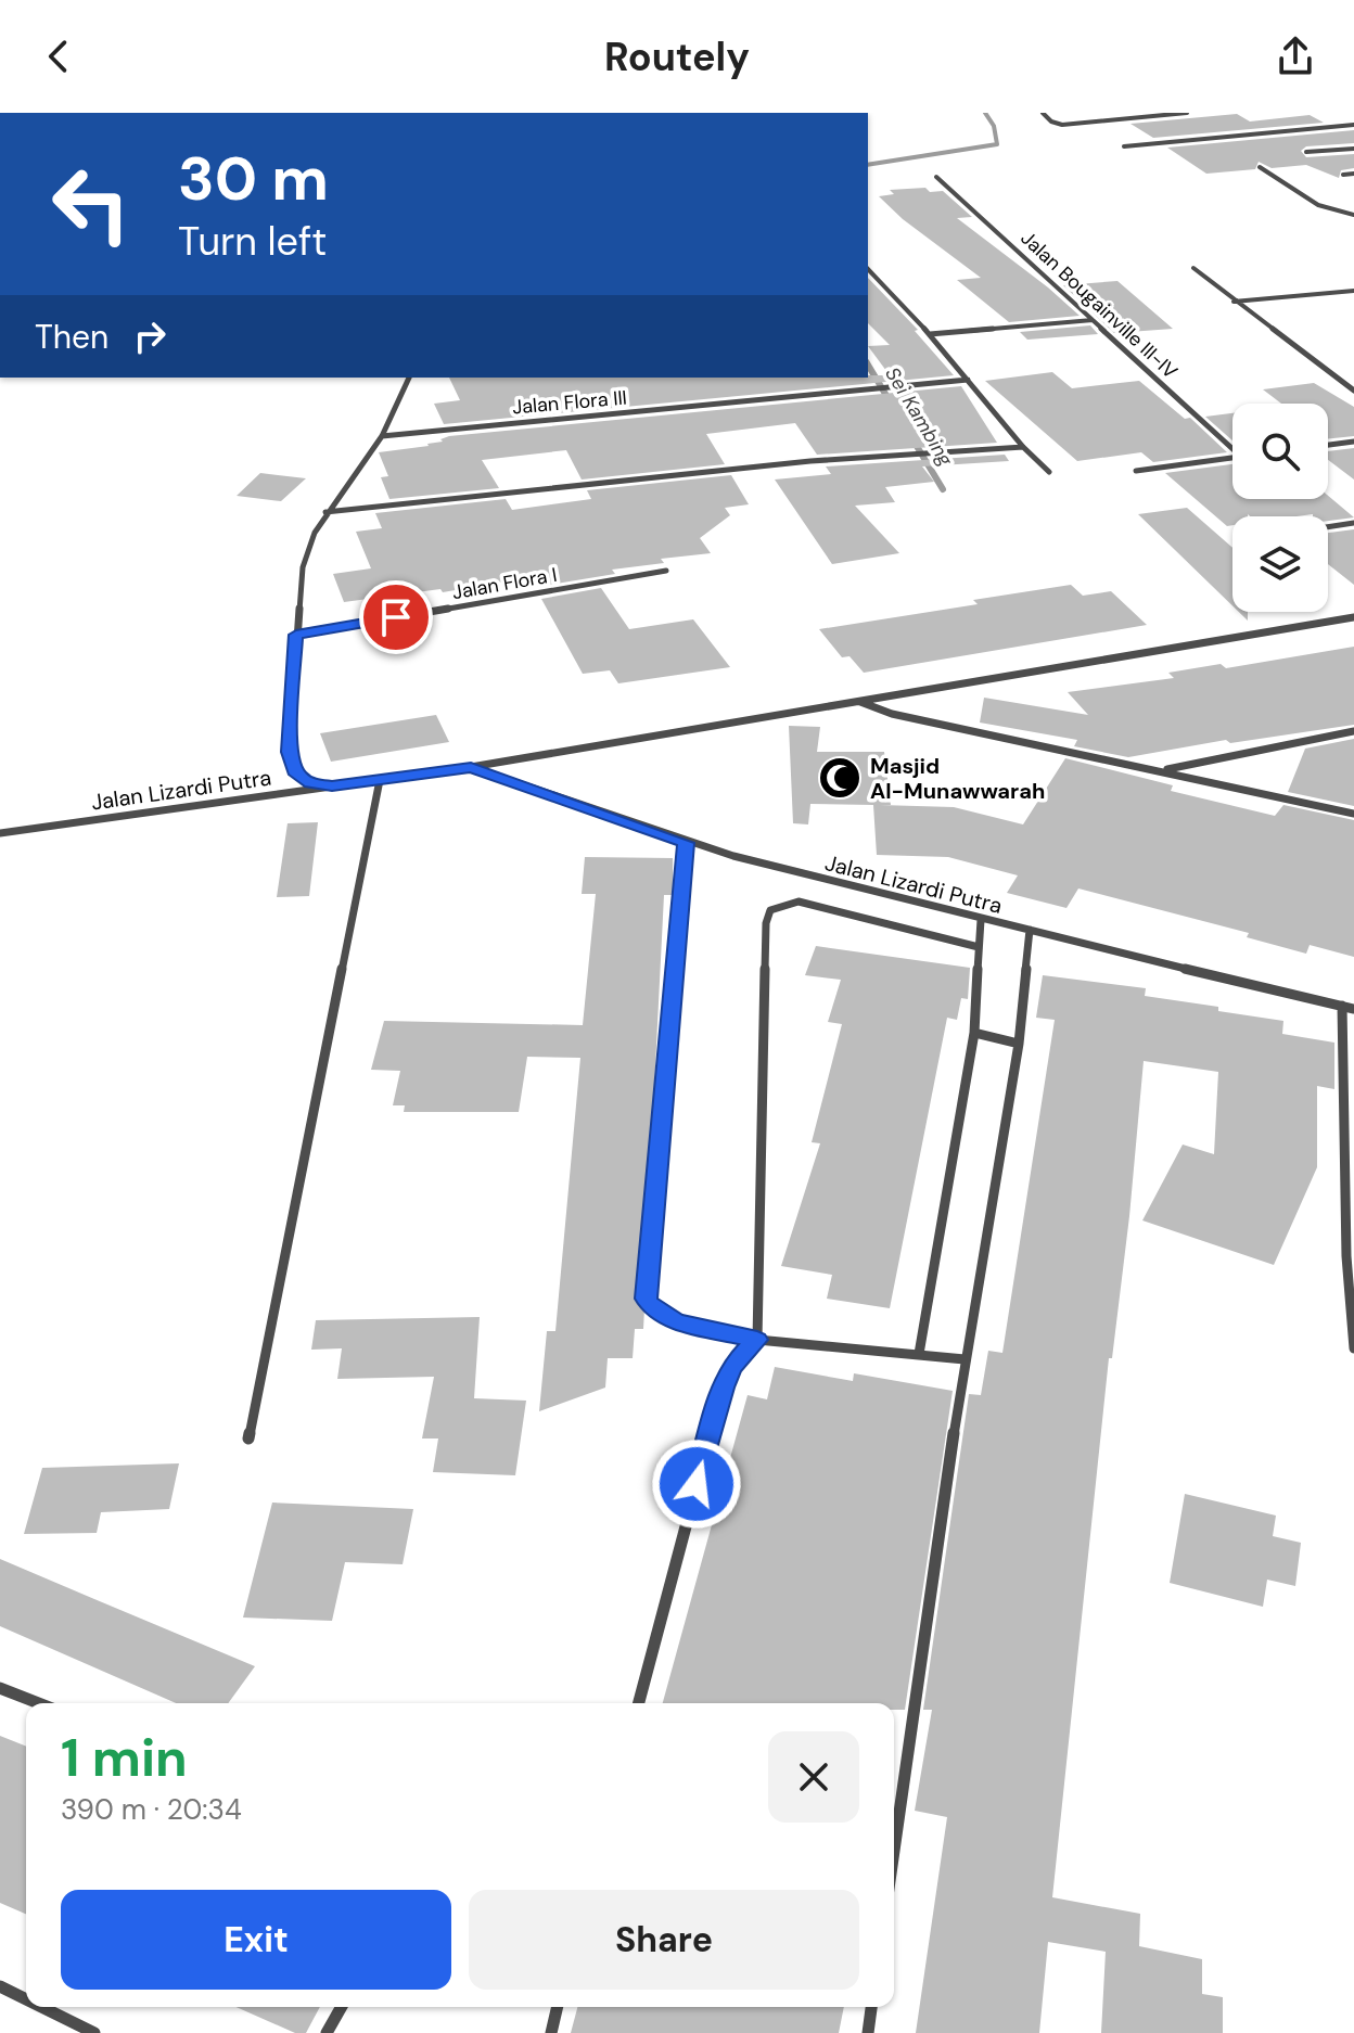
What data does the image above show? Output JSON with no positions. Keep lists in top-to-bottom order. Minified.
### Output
{"streets":{"street":["Jalan Bougainville III-IV","Jalan Flora III","Jalan Flora I","Jalan Lizardi Putra"]},"water":["Sei Kambing"],"places":{"mosque":["Masjid Al-Munawwarah"]},"page":{"header":"Routely","turn":["30 m","Turn left"],"then":"Then","heading":["1 min","390 m · 20:34"],"buttons":["Exit","Share"]}}
